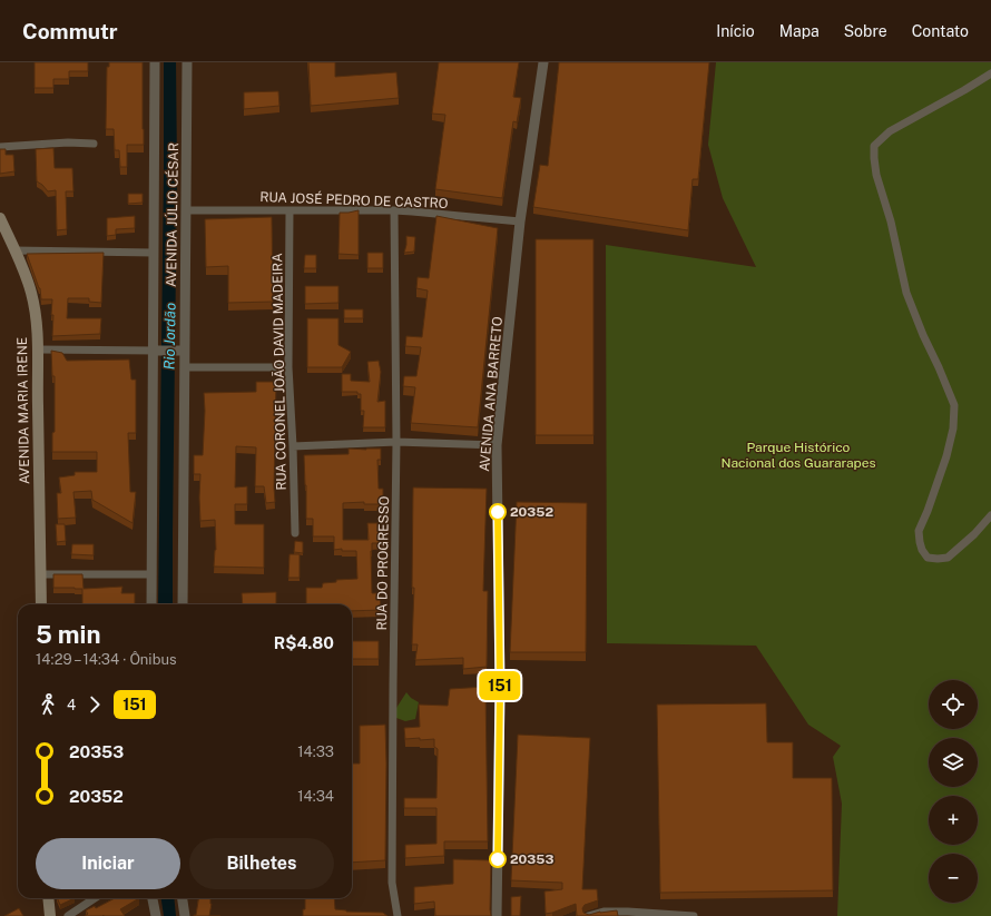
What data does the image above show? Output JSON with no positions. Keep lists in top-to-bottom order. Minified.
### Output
{"streets":{"main road":["AVENIDA MARIA IRENE"],"street":["RUA JOSÉ PEDRO DE CASTRO","AVENIDA JÚLIO CÉSAR","RUA CORONEL JOÃO DAVID MADEIRA","AVENIDA ANA BARRETO","RUA DO PROGRESSO"]},"crossings":[["RUA JOSÉ PEDRO DE CASTRO","AVENIDA JÚLIO CÉSAR"],["RUA JOSÉ PEDRO DE CASTRO","RUA CORONEL JOÃO DAVID MADEIRA"],["RUA JOSÉ PEDRO DE CASTRO","AVENIDA ANA BARRETO"],["RUA JOSÉ PEDRO DE CASTRO","RUA DO PROGRESSO"]],"water":["Rio Jordão"],"parks":["Parque Histórico Nacional dos Guararapes"],"places":["20352","20353"],"lines":["bus line 151"],"page":{"header":"Commutr","nav":["Início","Mapa","Sobre","Contato"],"on_map":"151","heading":["5 min","14:29 – 14:34 · Ônibus","R$4.80"],"map_buttons":["+","−"],"legs":["4","151"],"list":[{"name":"20353","value":"14:33"},{"name":"20352","value":"14:34"}],"buttons":["Iniciar","Bilhetes"]}}
